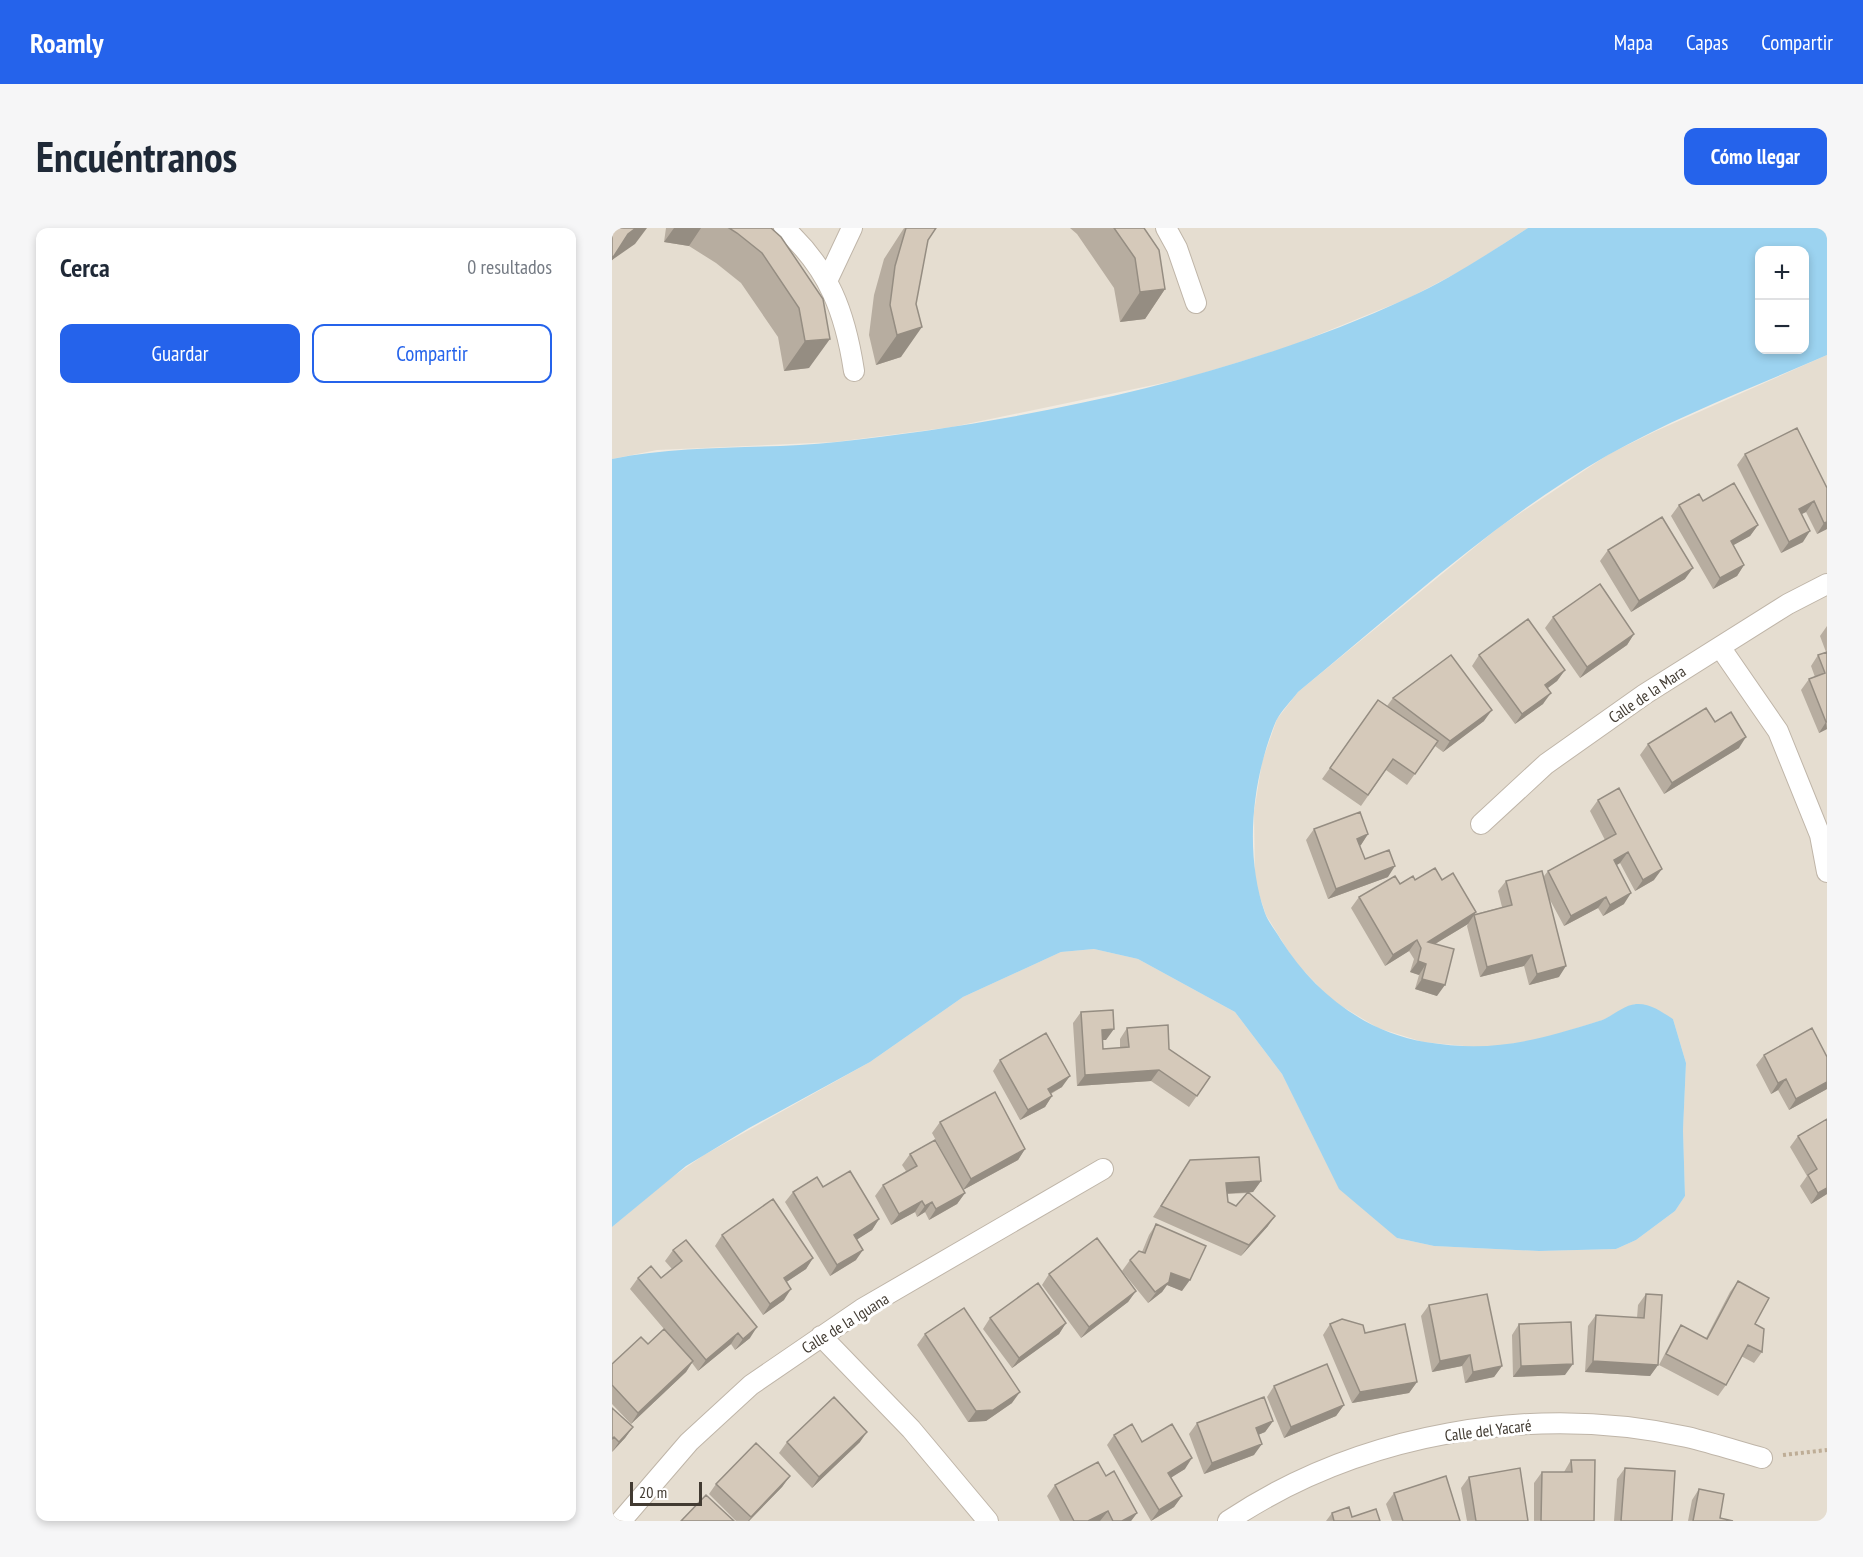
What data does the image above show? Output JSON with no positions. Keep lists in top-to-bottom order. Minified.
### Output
{"streets":{"street":["Calle de la Mara","Calle de la Iguana","Calle del Yacaré"]},"scale_bar":"20 m","page":{"header":"Roamly","nav":["Mapa","Capas","Compartir"],"buttons":["Cómo llegar",["Guardar","Compartir"]],"title":"Encuéntranos","heading":["Cerca","0 resultados"],"map_buttons":["+","−"],"scale":"20 m"}}
